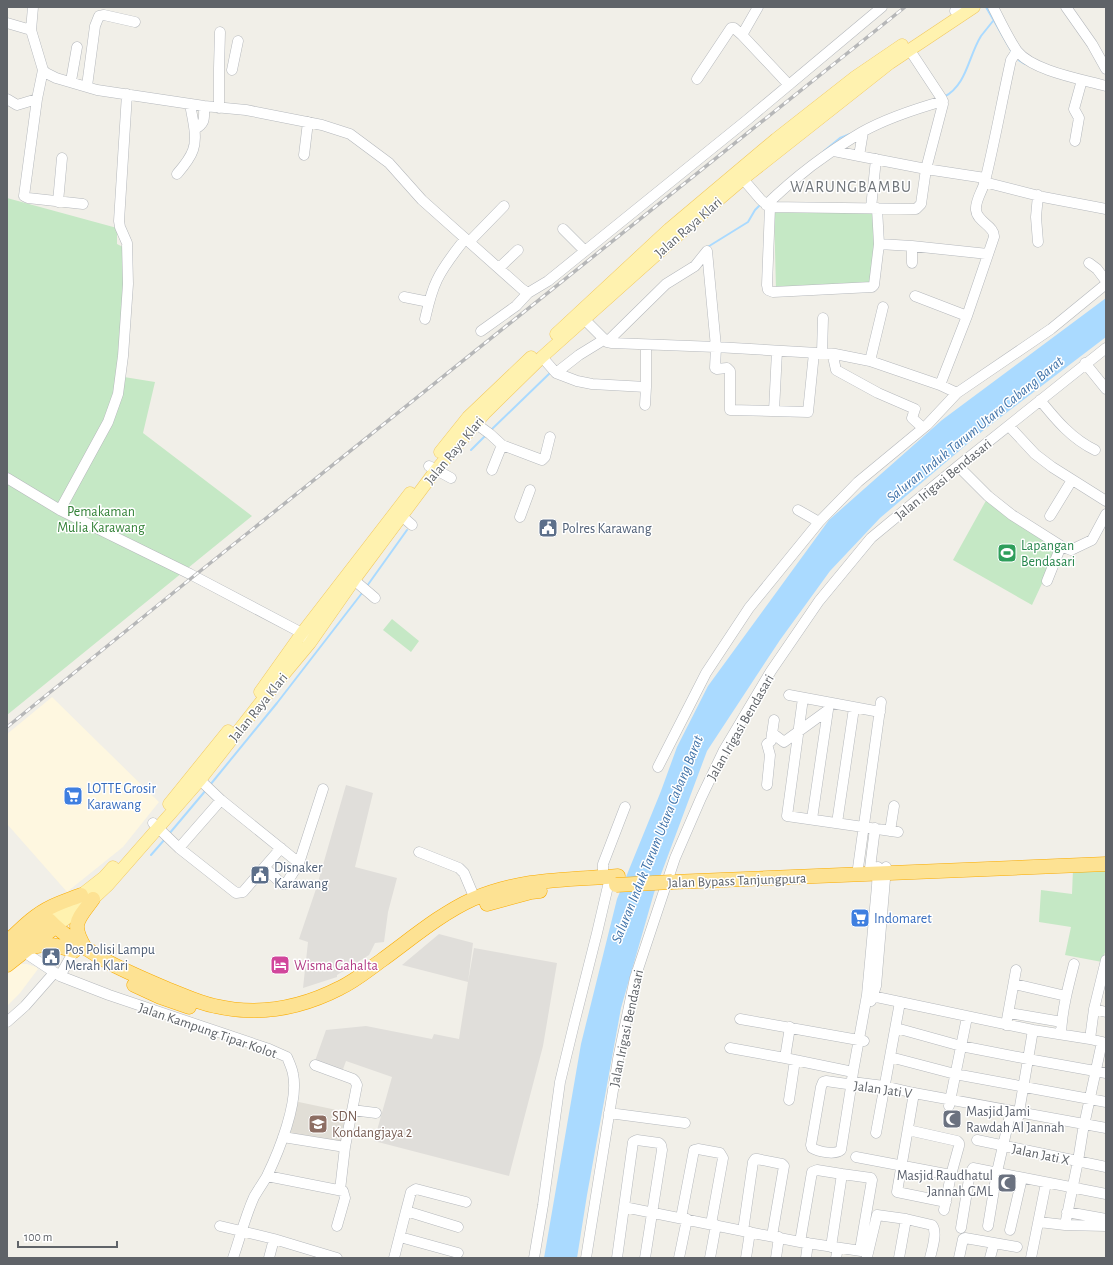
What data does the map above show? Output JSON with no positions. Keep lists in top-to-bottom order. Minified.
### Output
{"streets":{"highway":["Jalan Raya Klari","Jalan Bypass Tanjungpura"],"street":["Jalan Irigasi Bendasari","Jalan Kampung Tipar Kolot","Jalan Jati V","Jalan Jati X"]},"crossings":[["Jalan Raya Klari","Jalan Bypass Tanjungpura"],["Jalan Raya Klari","Jalan Kampung Tipar Kolot"]],"districts":["WARUNGBAMBU"],"water":["Saluran Induk Tarum Utara Cabang Barat"],"parks":["Pemakaman Mulia Karawang"],"places":{"public building":["Polres Karawang","Disnaker Karawang","Pos Polisi Lampu Merah Klari"],"sports":["Lapangan Bendasari"],"supermarket":["LOTTE Grosir Karawang","Indomaret"],"hotel":["Wisma Gahalta"],"mosque":["Masjid Jami Rawdah Al Jannah","Masjid Raudhatul Jannah GML"],"school or university":["SDN Kondangjaya 2"]},"scale_bar":"100 m"}
